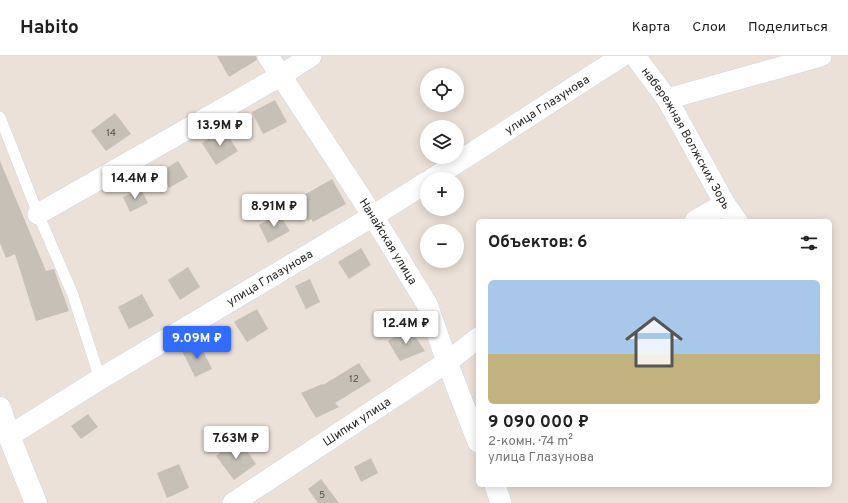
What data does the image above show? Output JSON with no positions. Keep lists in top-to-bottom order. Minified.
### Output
{"streets":{"street":["улица Глазунова","набережная Волжских Зорь","Нанайская улица","Шипки улица"]},"crossings":[["улица Глазунова","Нанайская улица"],["Нанайская улица","Шипки улица"]],"house_numbers":["14","12","5"],"page":{"header":"Habito","nav":["Карта","Слои","Поделиться"],"map_buttons":["+","−"],"price":["13.9M ₽","14.4M ₽","8.91M ₽","12.4M ₽","9.09M ₽","7.63M ₽"],"heading":"Объектов: 6","list":[{"name":"9 090 000 ₽","note":"2-комн. · 74 m² · улица Глазунова"}]}}
